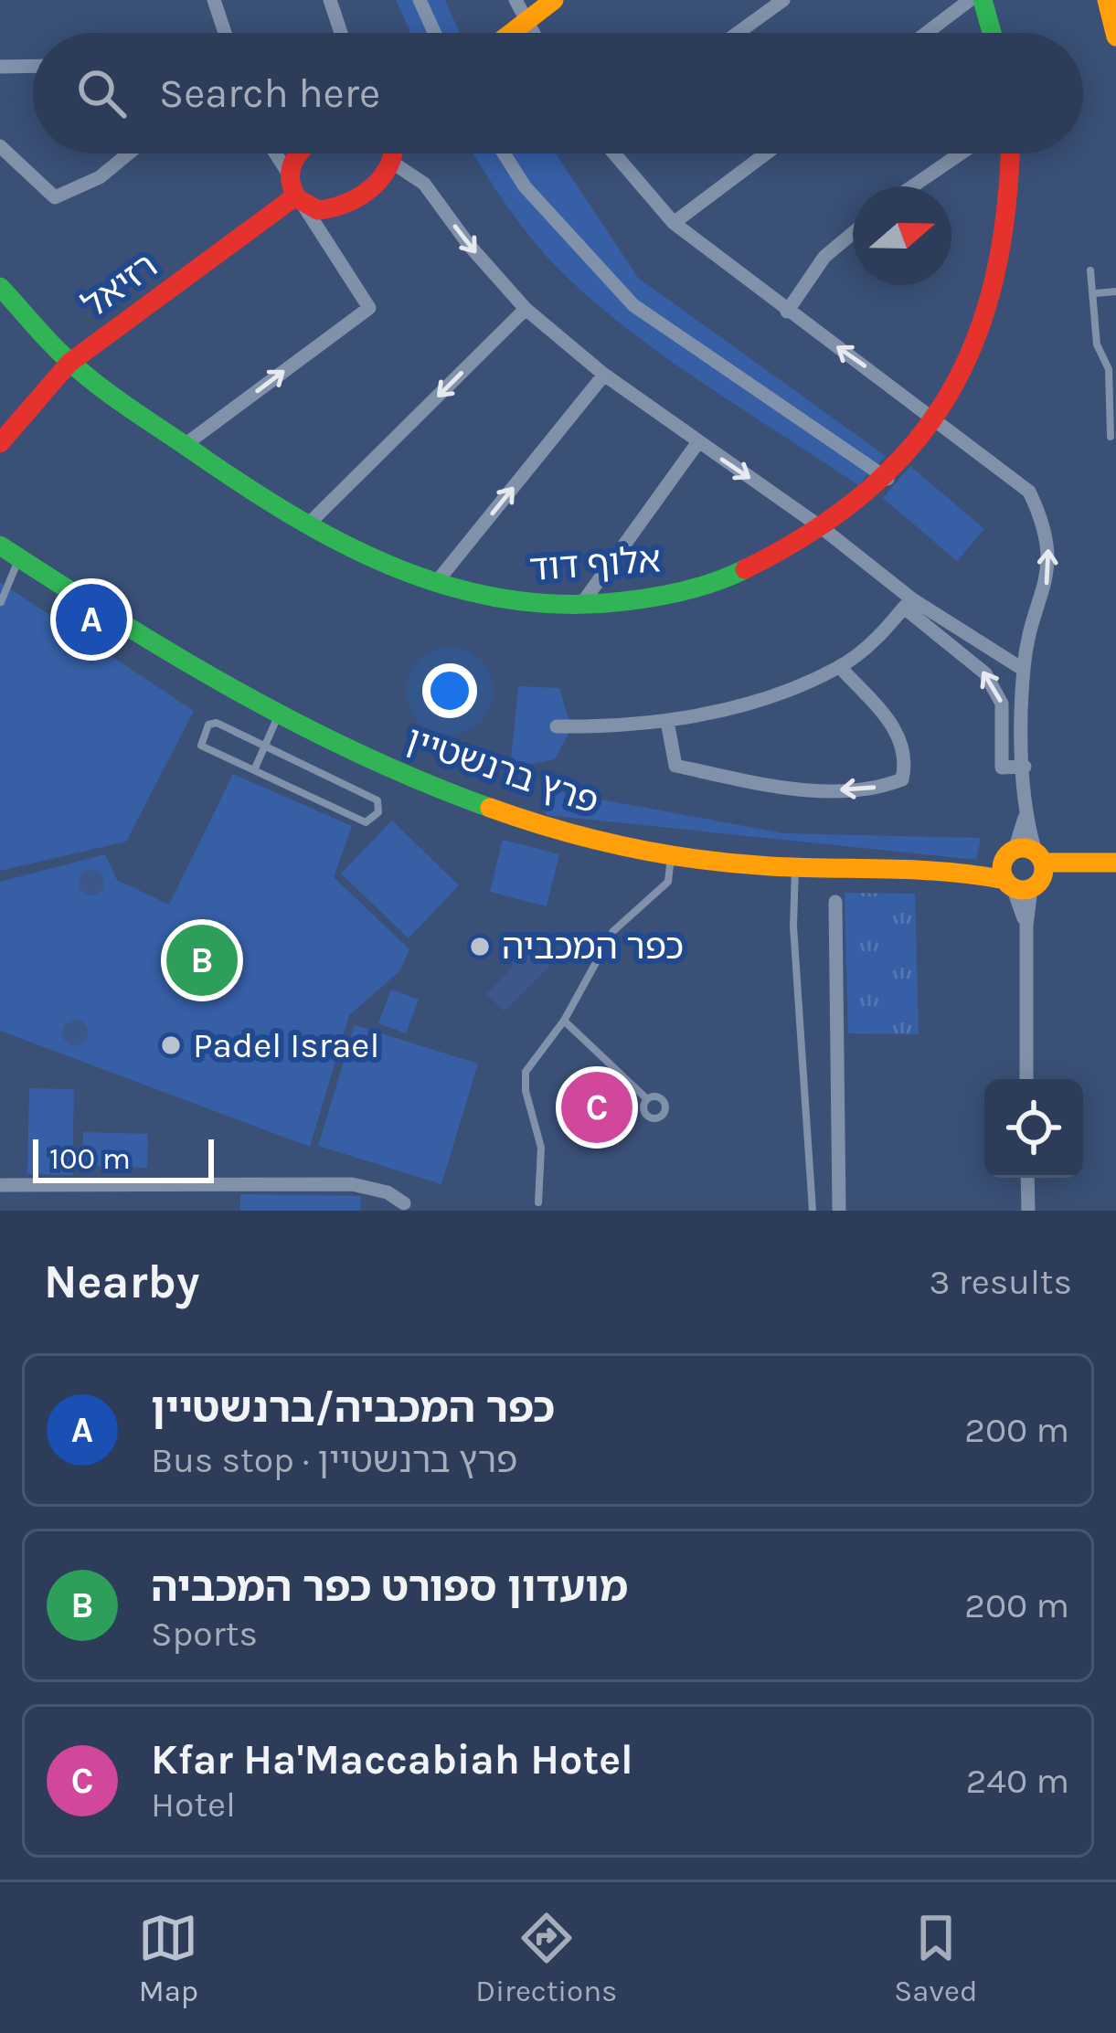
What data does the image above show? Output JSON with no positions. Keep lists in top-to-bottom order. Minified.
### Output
{"streets":{"street":["רזיאל","אלוף דוד","פרץ ברנשטיין"]},"crossings":[["רזיאל","אלוף דוד"]],"places":["כפר המכביה","Padel Israel"],"scale_bar":"100 m","north":"right","page":{"search":"Search here","pins":["A","B","C"],"scale":"100 m","heading":["Nearby","3 results"],"list":[{"mark":"A","name":"כפר המכביה/ברנשטיין","note":"Bus stop · פרץ ברנשטיין","value":"200 m"},{"mark":"B","name":"מועדון ספורט כפר המכביה","note":"Sports","value":"200 m"},{"mark":"C","name":"Kfar Ha'Maccabiah Hotel","note":"Hotel","value":"240 m"}],"nav":["Map","Directions","Saved"]}}
